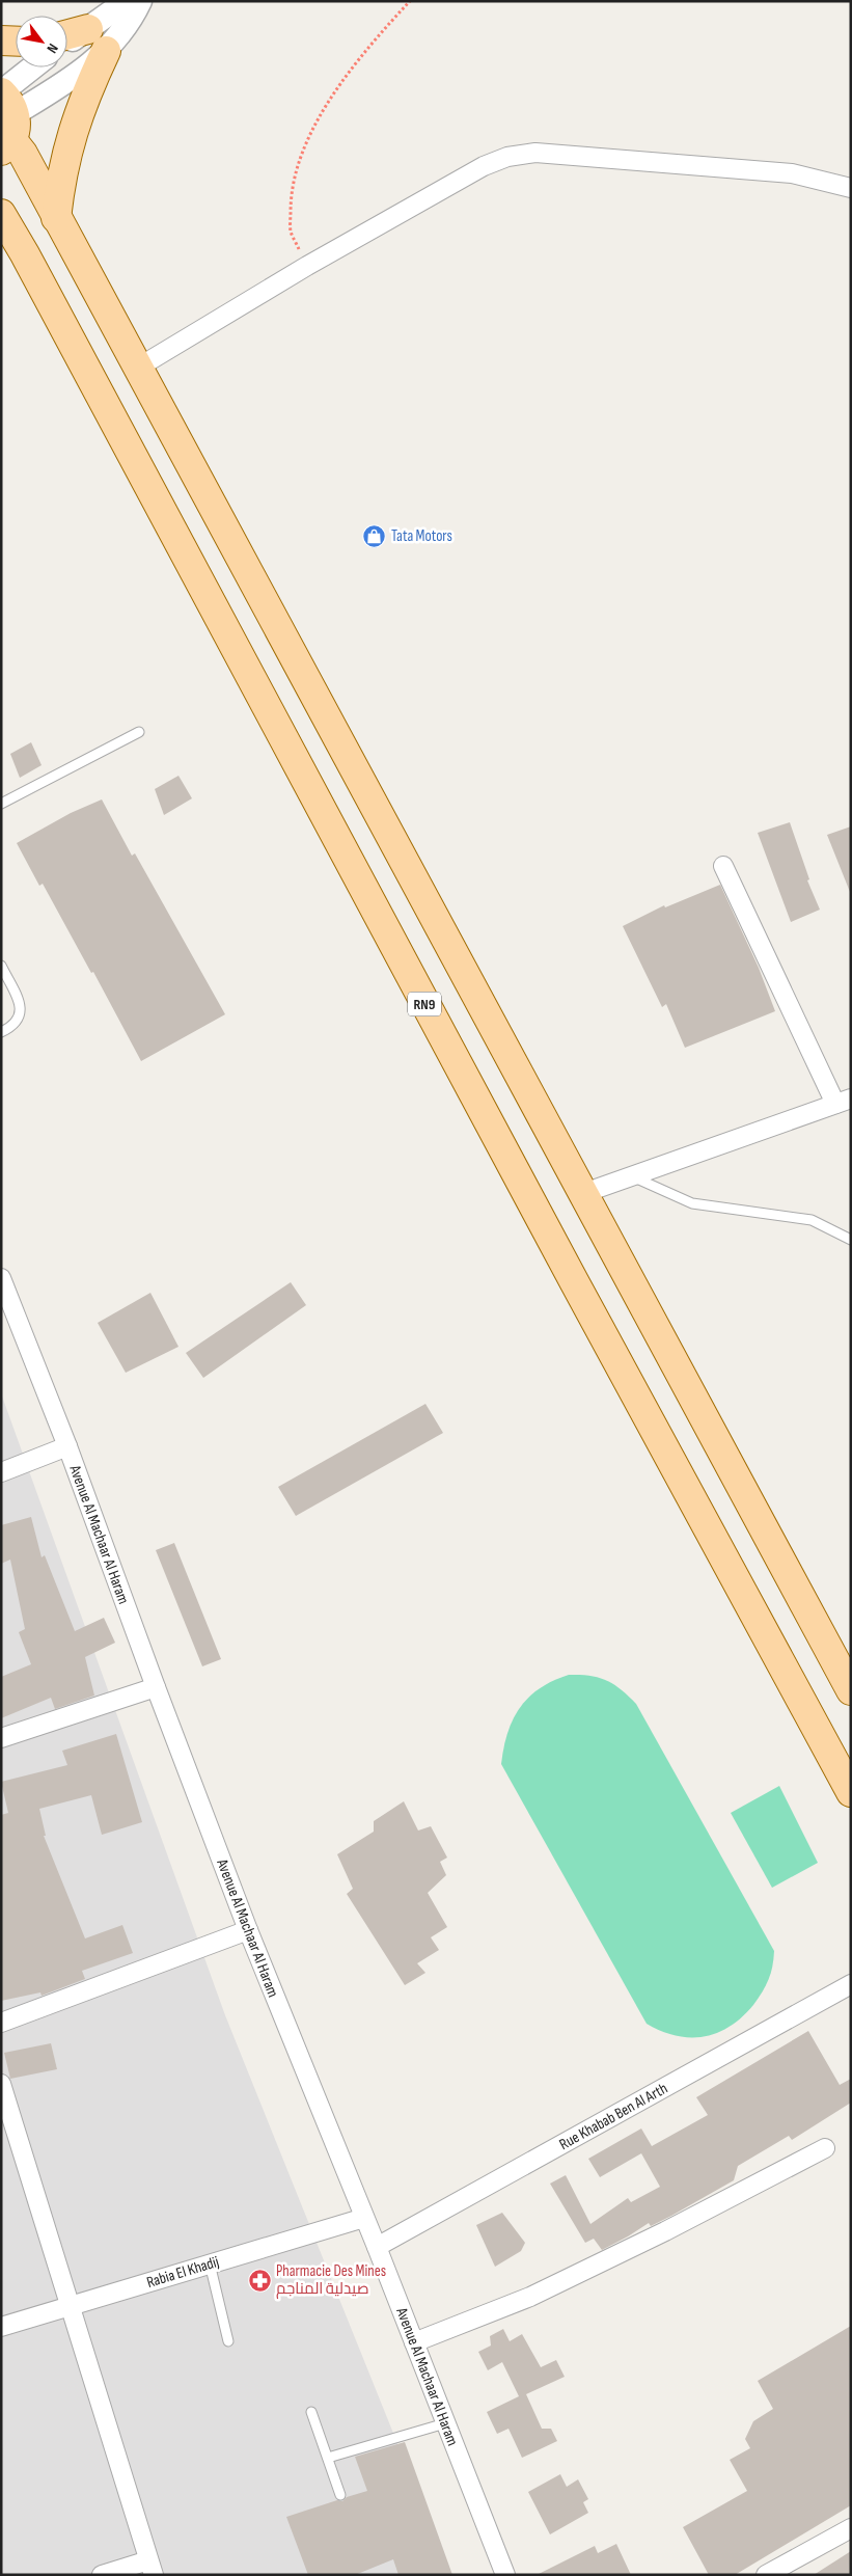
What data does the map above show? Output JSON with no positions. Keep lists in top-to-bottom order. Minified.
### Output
{"streets":{"main road":["RN9"],"street":["Avenue Al Machaar Al Haram","Rue Khabab Ben Al Arth","Rabia El Khadij"]},"crossings":[["Avenue Al Machaar Al Haram","Rue Khabab Ben Al Arth"],["Avenue Al Machaar Al Haram","Rabia El Khadij"]],"places":{"shop":["Tata Motors"],"pharmacy":["Pharmacie Des Mines صيدلية المناجم"]},"north":"bottom right"}
